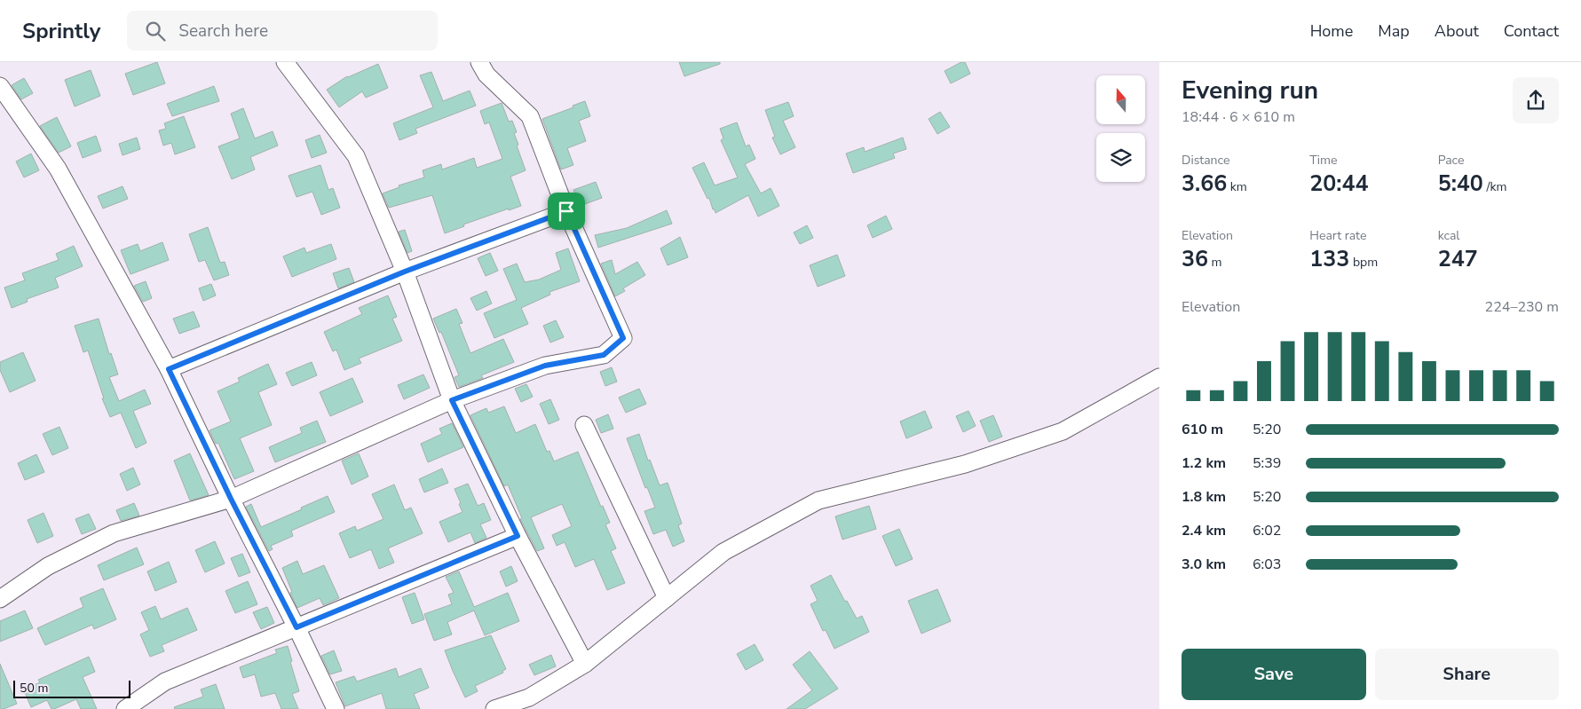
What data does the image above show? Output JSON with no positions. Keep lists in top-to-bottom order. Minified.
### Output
{"scale_bar":"50 m","north":"top","page":{"header":"Sprintly","search":"Search here","nav":["Home","Map","About","Contact"],"heading":["Evening run","18:44 · 6 × 610 m"],"stats":[["Distance","3.66 km"],["Time","20:44"],["Pace","5:40 /km"],["Elevation","36 m"],["Heart rate","133 bpm"],["kcal","247"]],"chart":["Elevation","224–230 m"],"list":[{"name":"610 m","note":"5:20"},{"name":"1.2 km","note":"5:39"},{"name":"1.8 km","note":"5:20"},{"name":"2.4 km","note":"6:02"},{"name":"3.0 km","note":"6:03"}],"buttons":["Save","Share"],"scale":"50 m"}}
